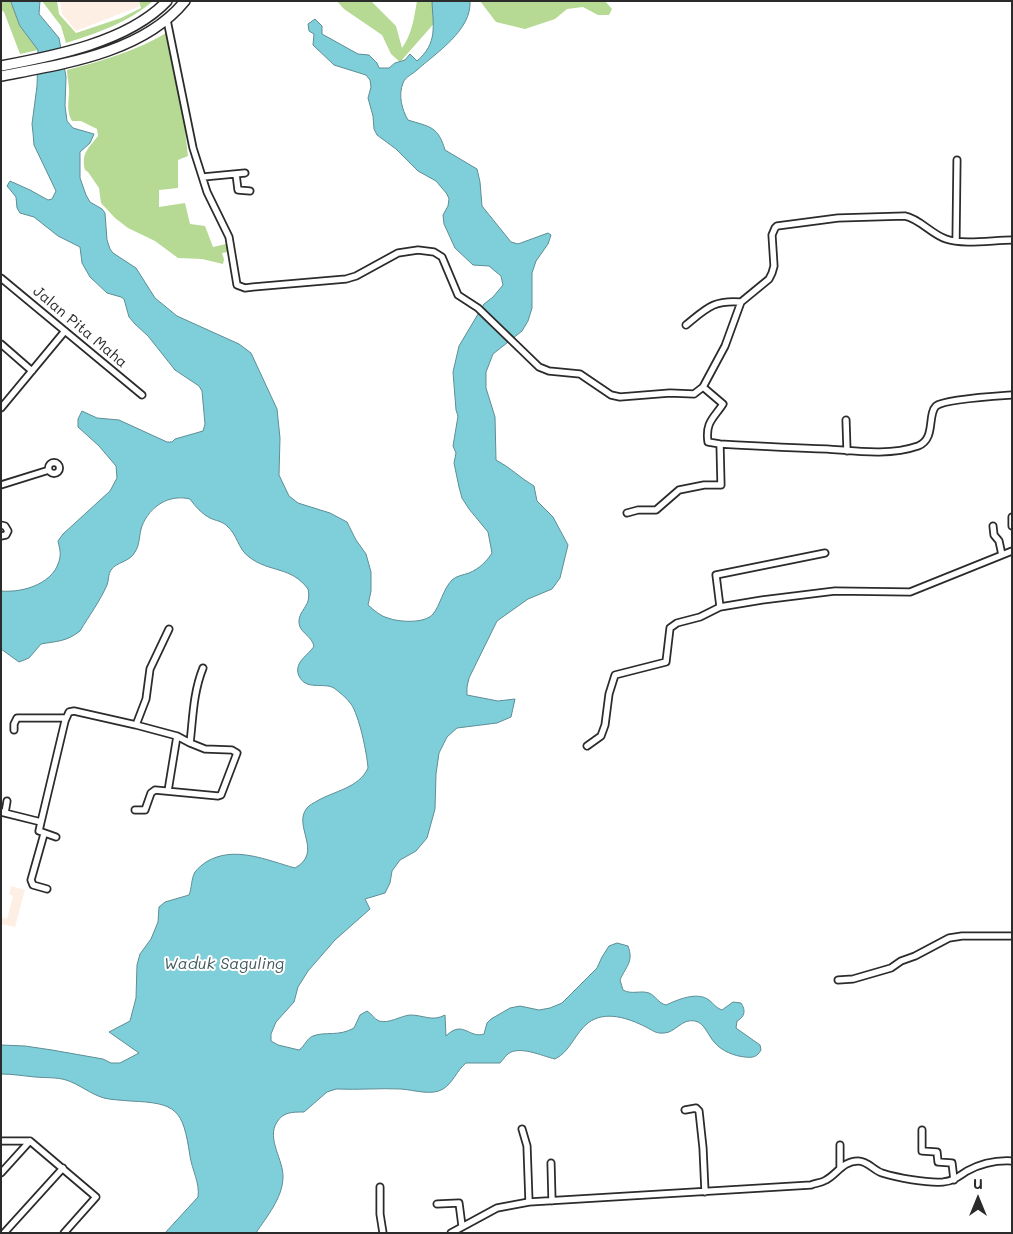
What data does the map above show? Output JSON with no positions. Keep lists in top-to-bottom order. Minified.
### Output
{"streets":{"street":["Jalan Pita Maha"]},"water":["Waduk Saguling"],"north":"top"}
